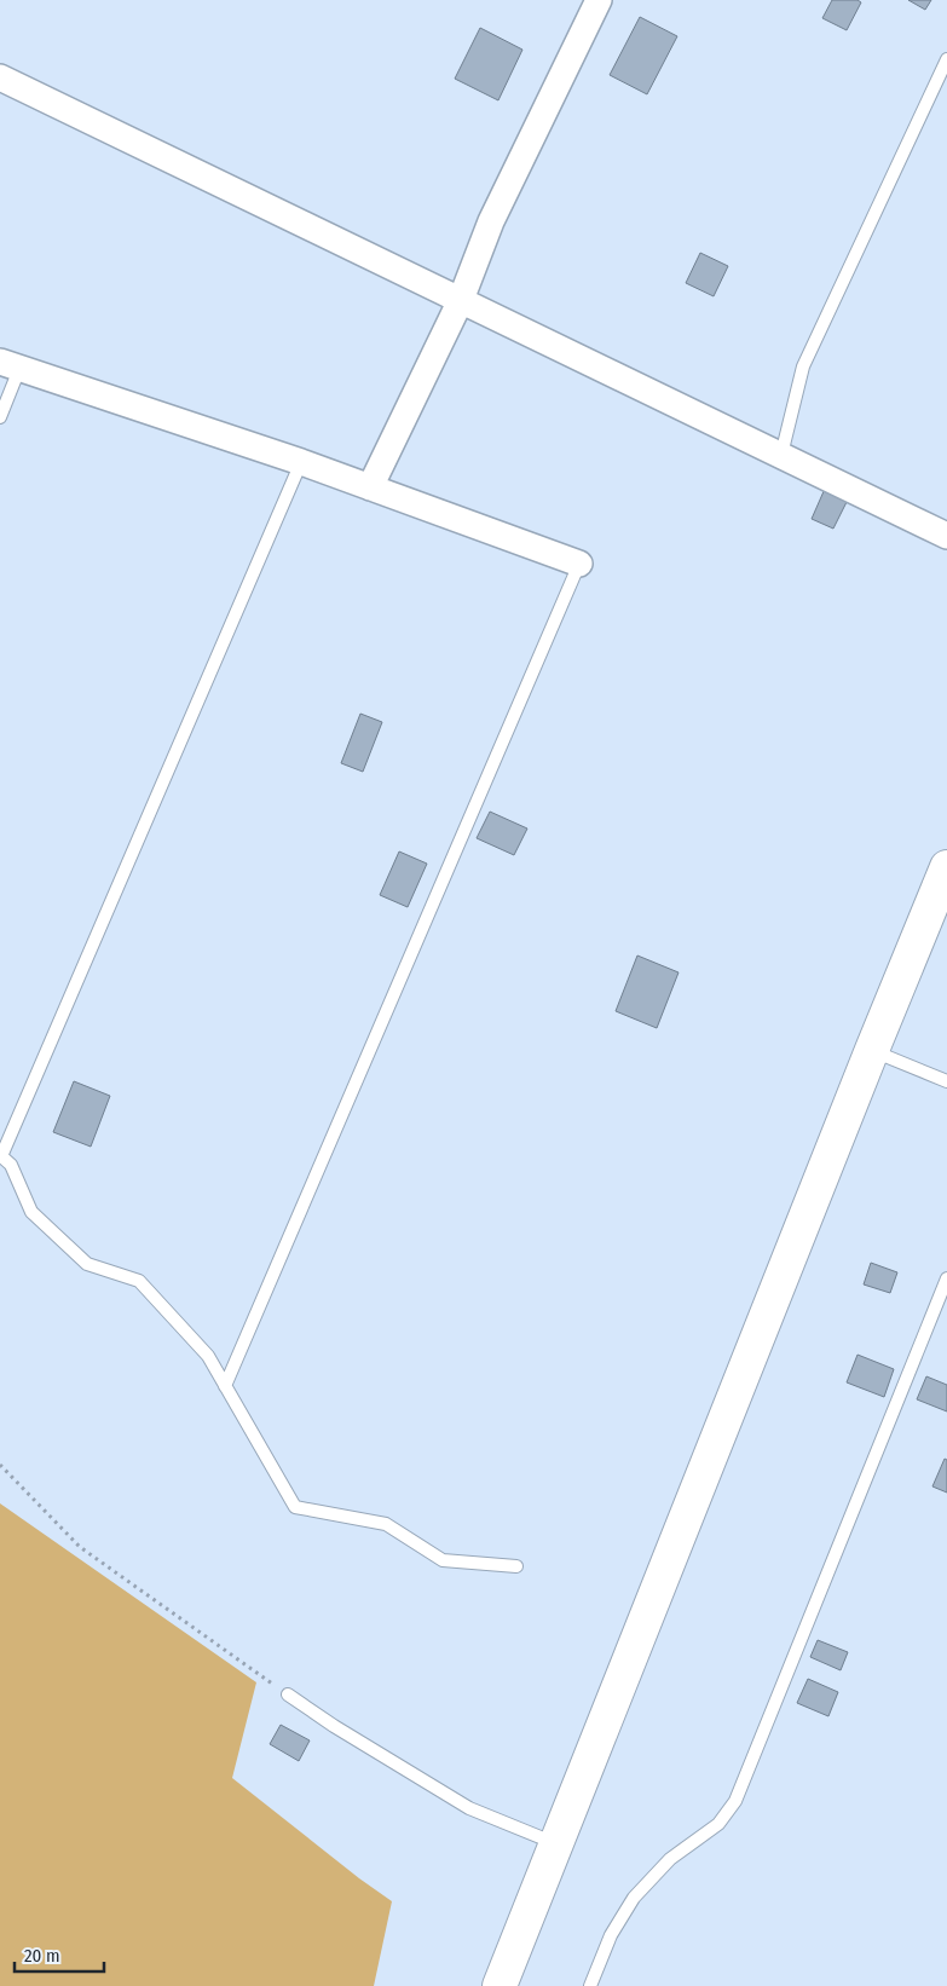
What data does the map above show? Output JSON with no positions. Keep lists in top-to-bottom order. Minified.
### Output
{"scale_bar":"20 m"}
